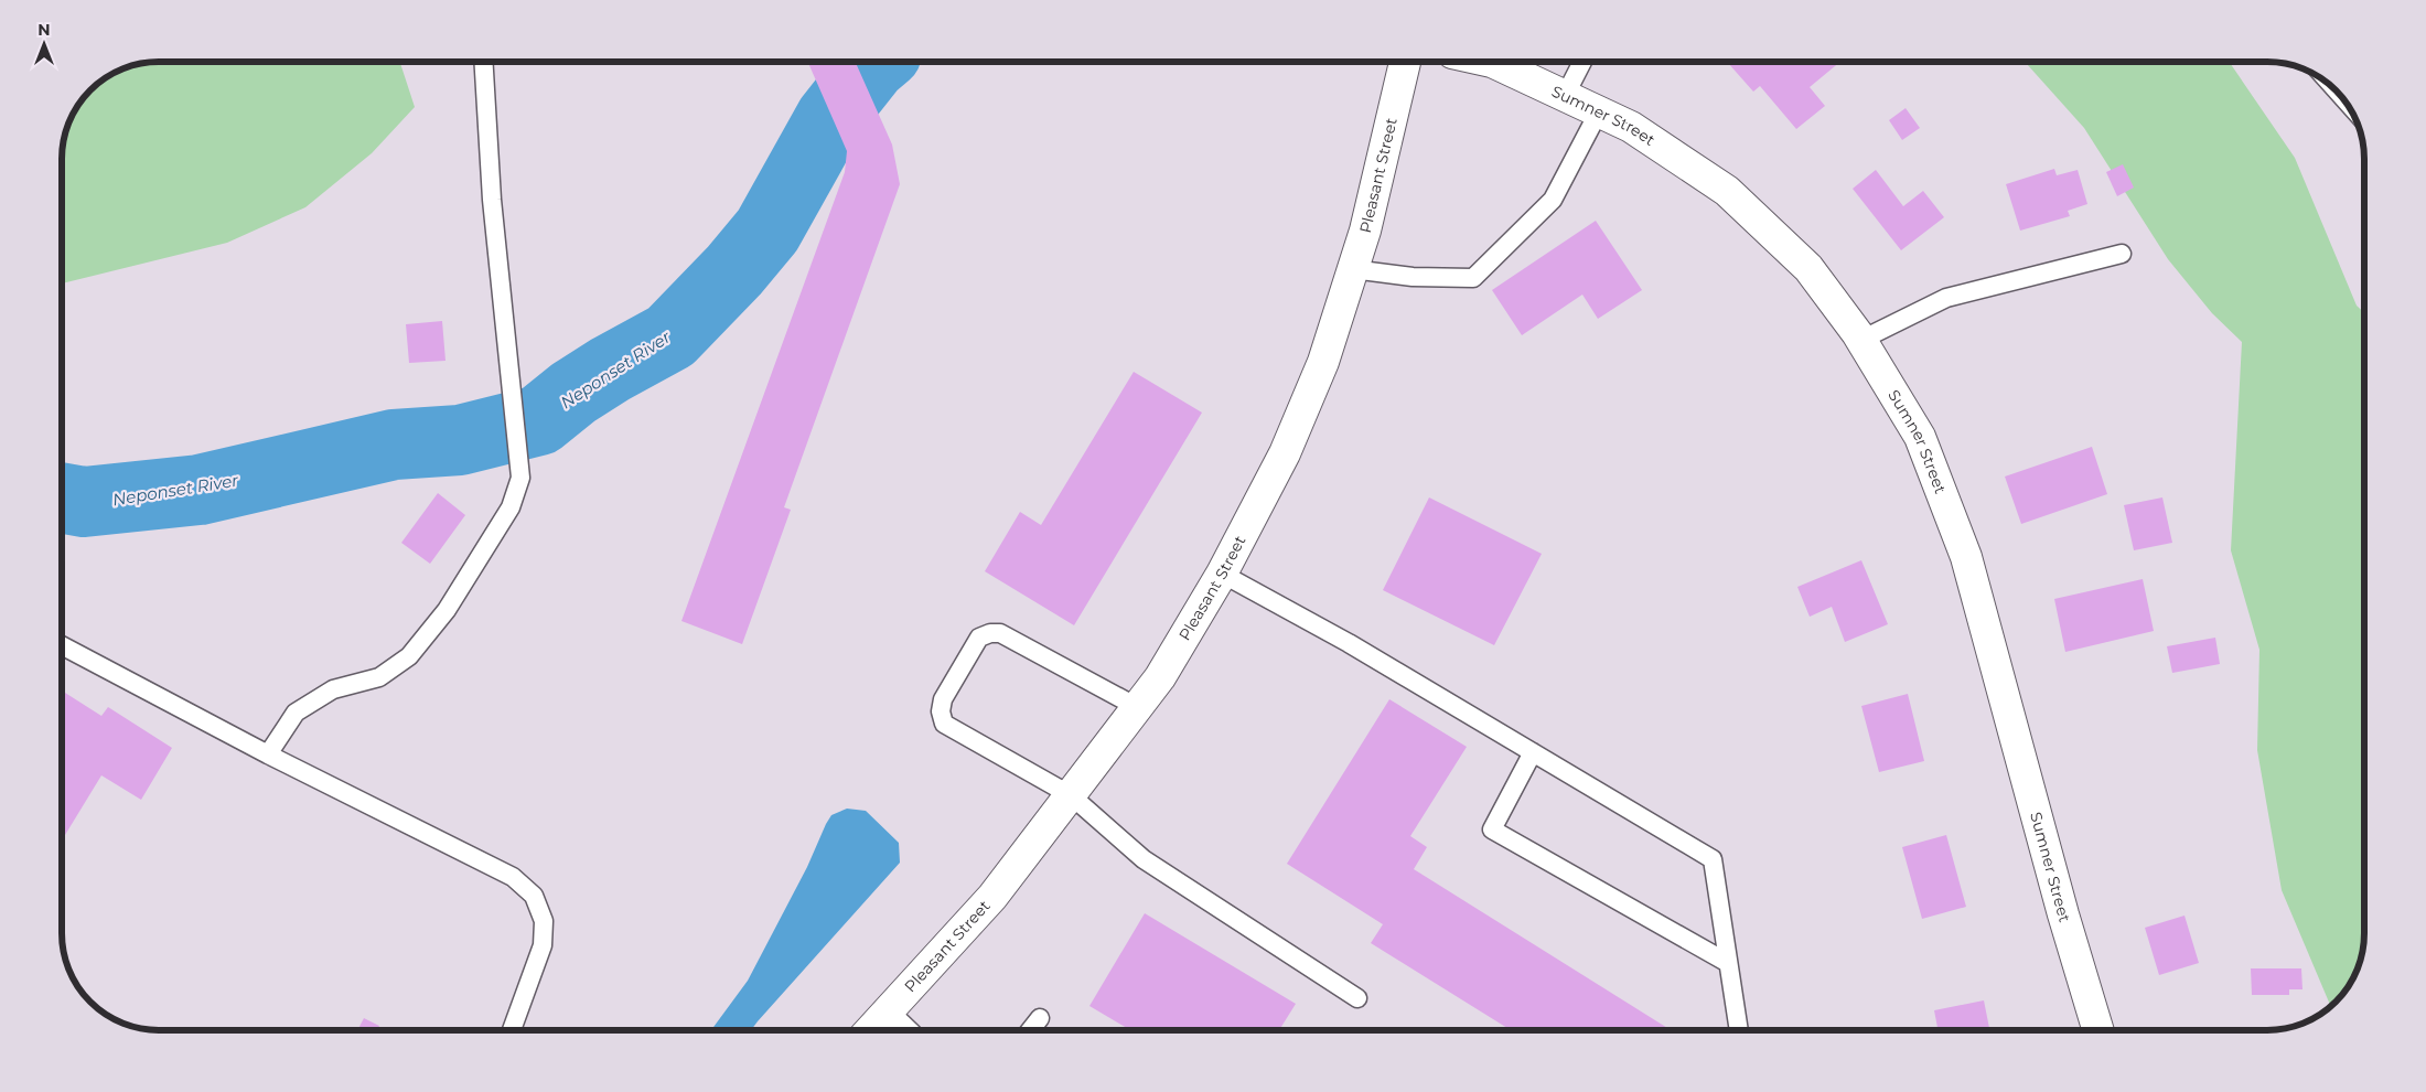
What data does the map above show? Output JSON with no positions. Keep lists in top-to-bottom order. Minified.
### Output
{"streets":{"street":["Sumner Street","Pleasant Street"]},"water":["Neponset River"],"north":"top"}
